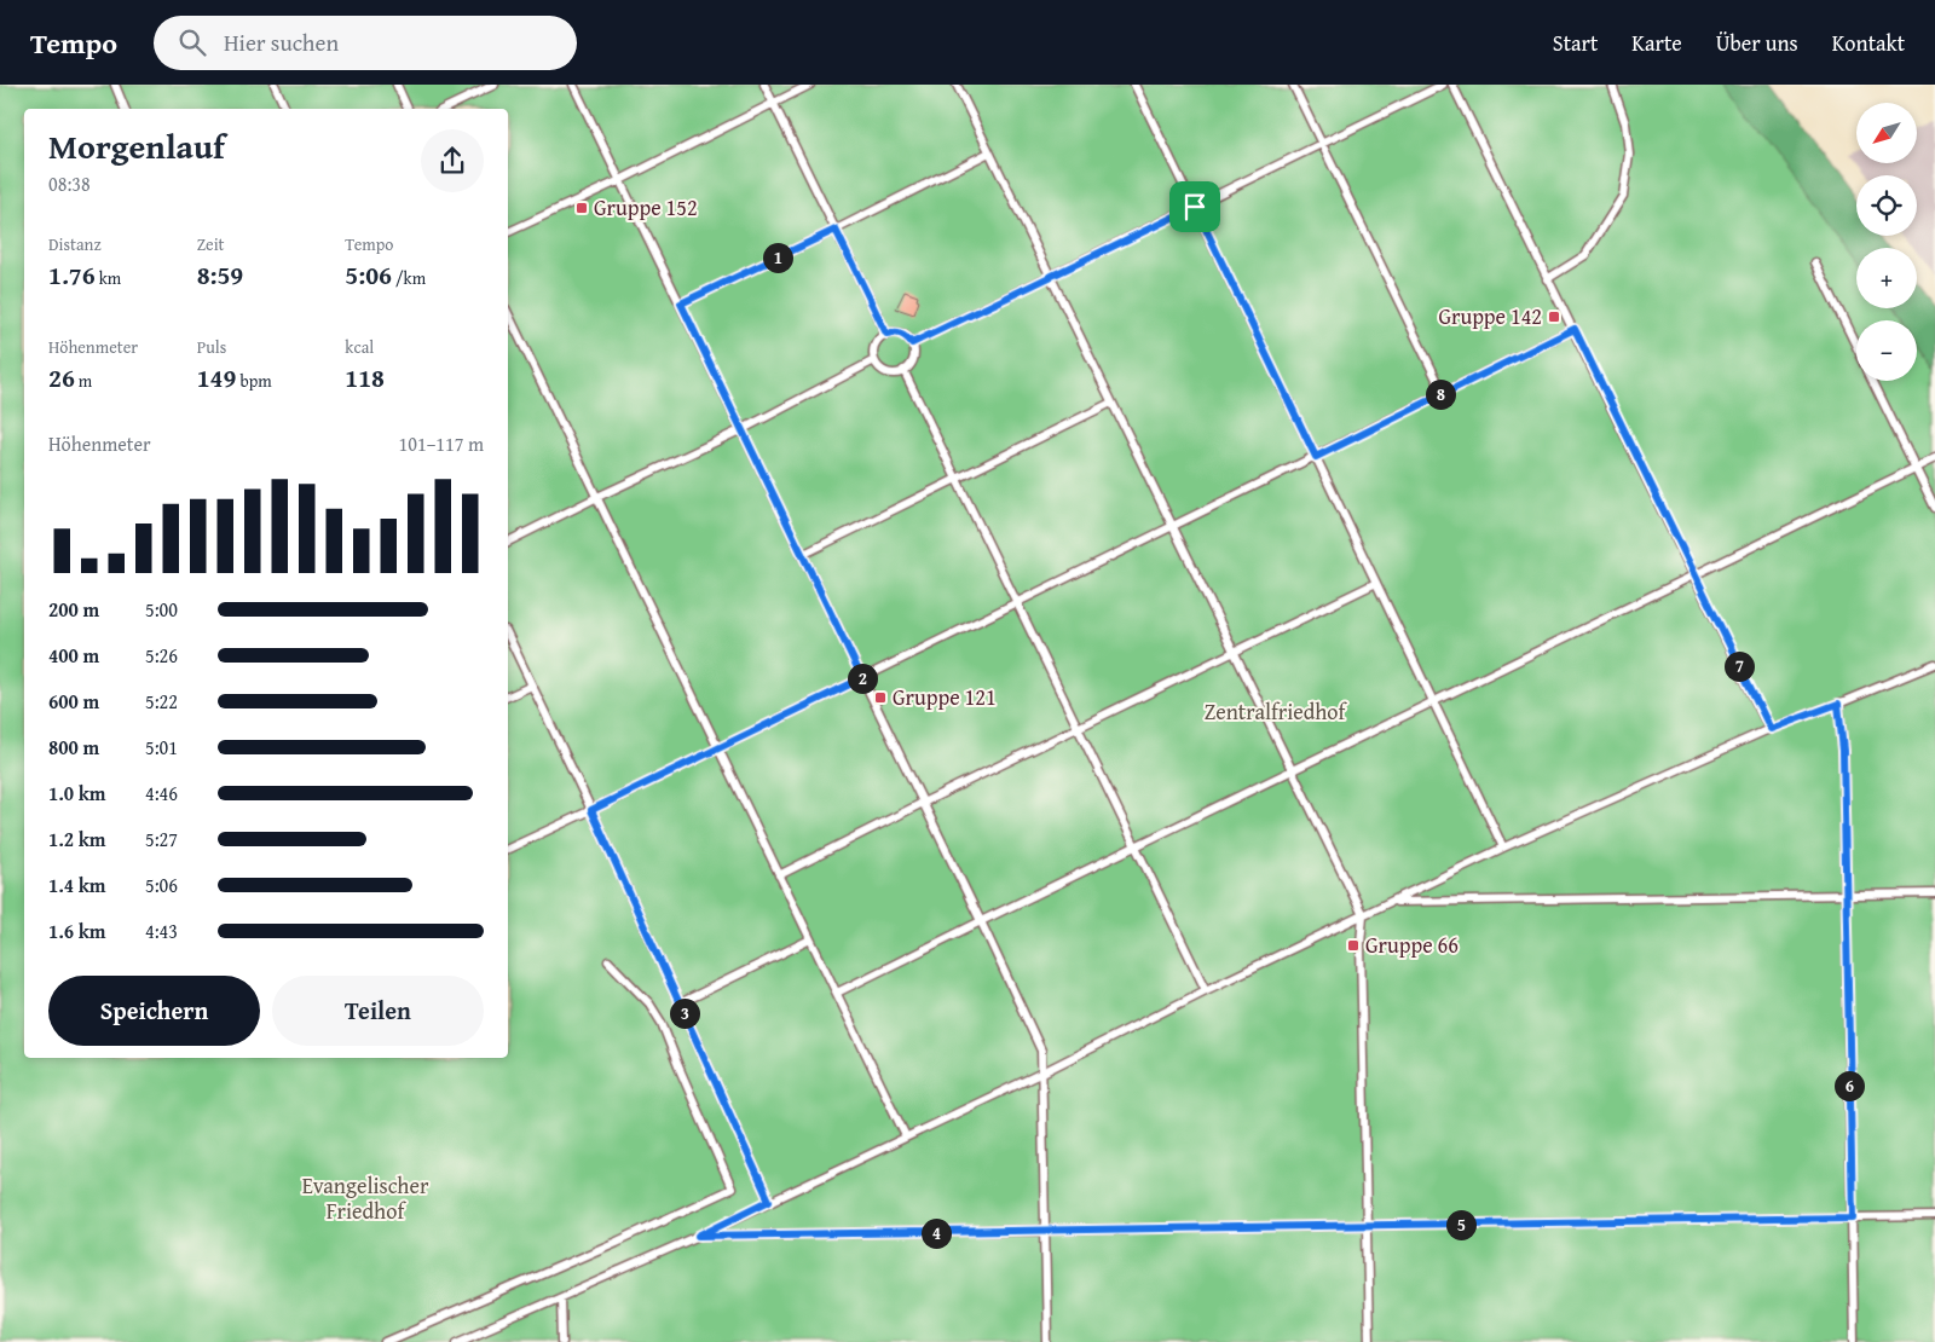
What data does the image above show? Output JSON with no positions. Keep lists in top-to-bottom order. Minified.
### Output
{"parks":["Zentralfriedhof","Evangelischer Friedhof"],"places":{"transit":["Gruppe 152","Gruppe 142","Gruppe 121","Gruppe 66"]},"north":"bottom left","page":{"header":"Tempo","search":"Hier suchen","nav":["Start","Karte","Über uns","Kontakt"],"map_buttons":["+","−"],"heading":["Morgenlauf","08:38"],"stats":[["Distanz","1.76 km"],["Zeit","8:59"],["Tempo","5:06 /km"],["Höhenmeter","26 m"],["Puls","149 bpm"],["kcal","118"]],"pins":["1","8","7","2","3","6","5","4"],"chart":["Höhenmeter","101–117 m"],"list":[{"name":"200 m","note":"5:00"},{"name":"400 m","note":"5:26"},{"name":"600 m","note":"5:22"},{"name":"800 m","note":"5:01"},{"name":"1.0 km","note":"4:46"},{"name":"1.2 km","note":"5:27"},{"name":"1.4 km","note":"5:06"},{"name":"1.6 km","note":"4:43"}],"buttons":["Speichern","Teilen"]}}
